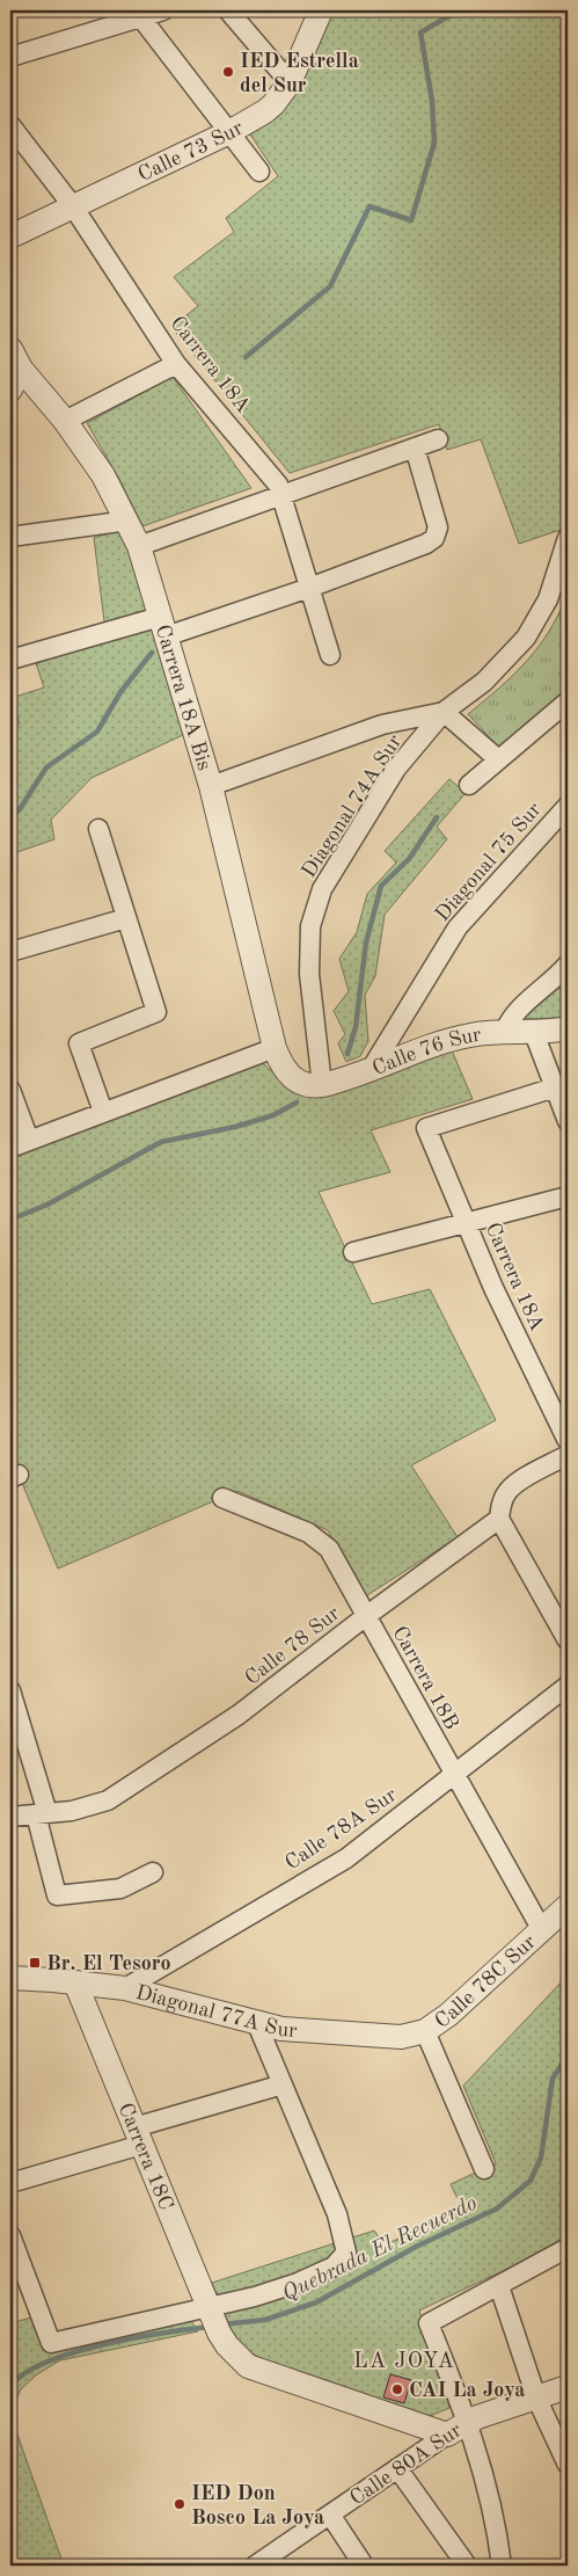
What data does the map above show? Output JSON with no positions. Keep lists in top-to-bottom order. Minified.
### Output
{"streets":{"street":["Calle 73 Sur","Carrera 18A","Carrera 18A Bis","Diagonal 74A Sur","Diagonal 75 Sur","Calle 76 Sur","Calle 78 Sur","Carrera 18B","Calle 78A Sur","Calle 78C Sur","Diagonal 77A Sur","Carrera 18C","Calle 80A Sur"]},"crossings":[["Calle 73 Sur","Carrera 18A"],["Carrera 18A Bis","Diagonal 74A Sur"],["Carrera 18A Bis","Calle 76 Sur"],["Diagonal 74A Sur","Calle 76 Sur"],["Diagonal 75 Sur","Calle 76 Sur"],["Calle 78 Sur","Carrera 18B"],["Carrera 18B","Calle 78A Sur"],["Carrera 18B","Calle 78C Sur"],["Calle 78A Sur","Diagonal 77A Sur"],["Calle 78C Sur","Diagonal 77A Sur"],["Diagonal 77A Sur","Carrera 18C"],["Carrera 18C","Calle 80A Sur"]],"districts":["LA JOYA"],"water":["Quebrada El Recuerdo"],"places":{"other":["IED Estrella del Sur","CAI La Joya","IED Don Bosco La Joya"],"transit":["Br. El Tesoro"]}}
